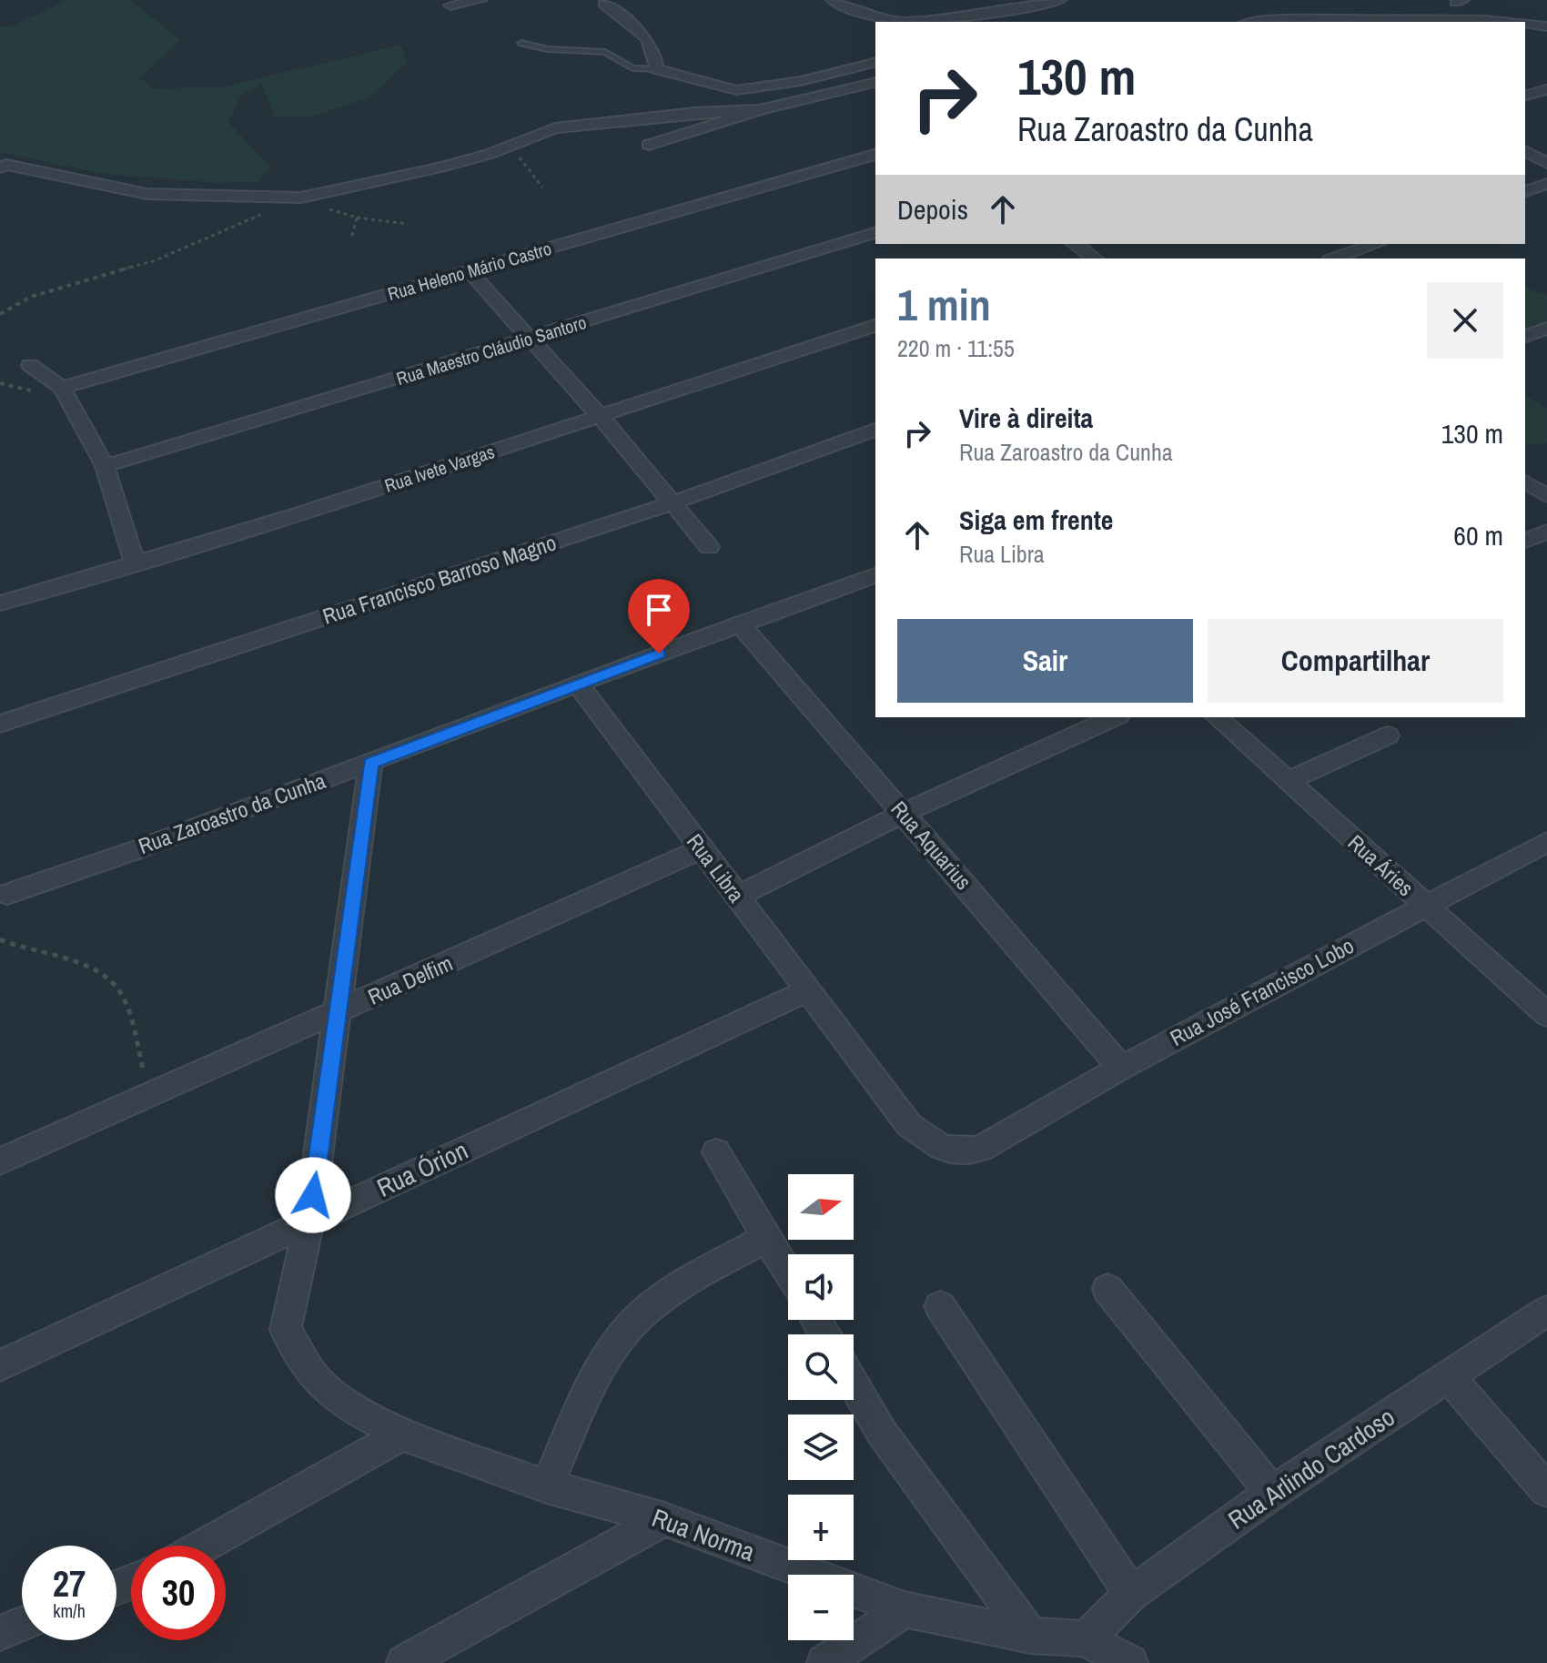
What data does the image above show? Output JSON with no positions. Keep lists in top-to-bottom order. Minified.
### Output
{"streets":{"street":["Rua Heleno Mário Castro","Rua Maestro Cláudio Santoro","Rua Ivete Vargas","Rua Francisco Barroso Magno","Rua Zaroastro da Cunha","Rua Aquarius","Rua Áries","Rua Libra","Rua Delfim","Rua José Francisco Lobo","Rua Órion","Rua Arlindo Cardoso","Rua Norma"]},"crossings":[["Rua Zaroastro da Cunha","Rua Libra"],["Rua Zaroastro da Cunha","Rua Norma"],["Rua Aquarius","Rua José Francisco Lobo"],["Rua Áries","Rua José Francisco Lobo"],["Rua Libra","Rua Delfim"],["Rua Libra","Rua José Francisco Lobo"],["Rua Libra","Rua Órion"],["Rua Delfim","Rua Norma"],["Rua Órion","Rua Norma"],["Rua Arlindo Cardoso","Rua Norma"]],"north":"right","page":{"turn":["130 m","Rua Zaroastro da Cunha"],"then":"Depois","heading":["1 min","220 m · 11:55"],"list":[{"name":"Vire à direita","note":"Rua Zaroastro da Cunha","value":"130 m"},{"name":"Siga em frente","note":"Rua Libra","value":"60 m"}],"buttons":["Sair","Compartilhar"],"map_buttons":["+","−"],"speed":"27 km/h","limit":"30"}}
